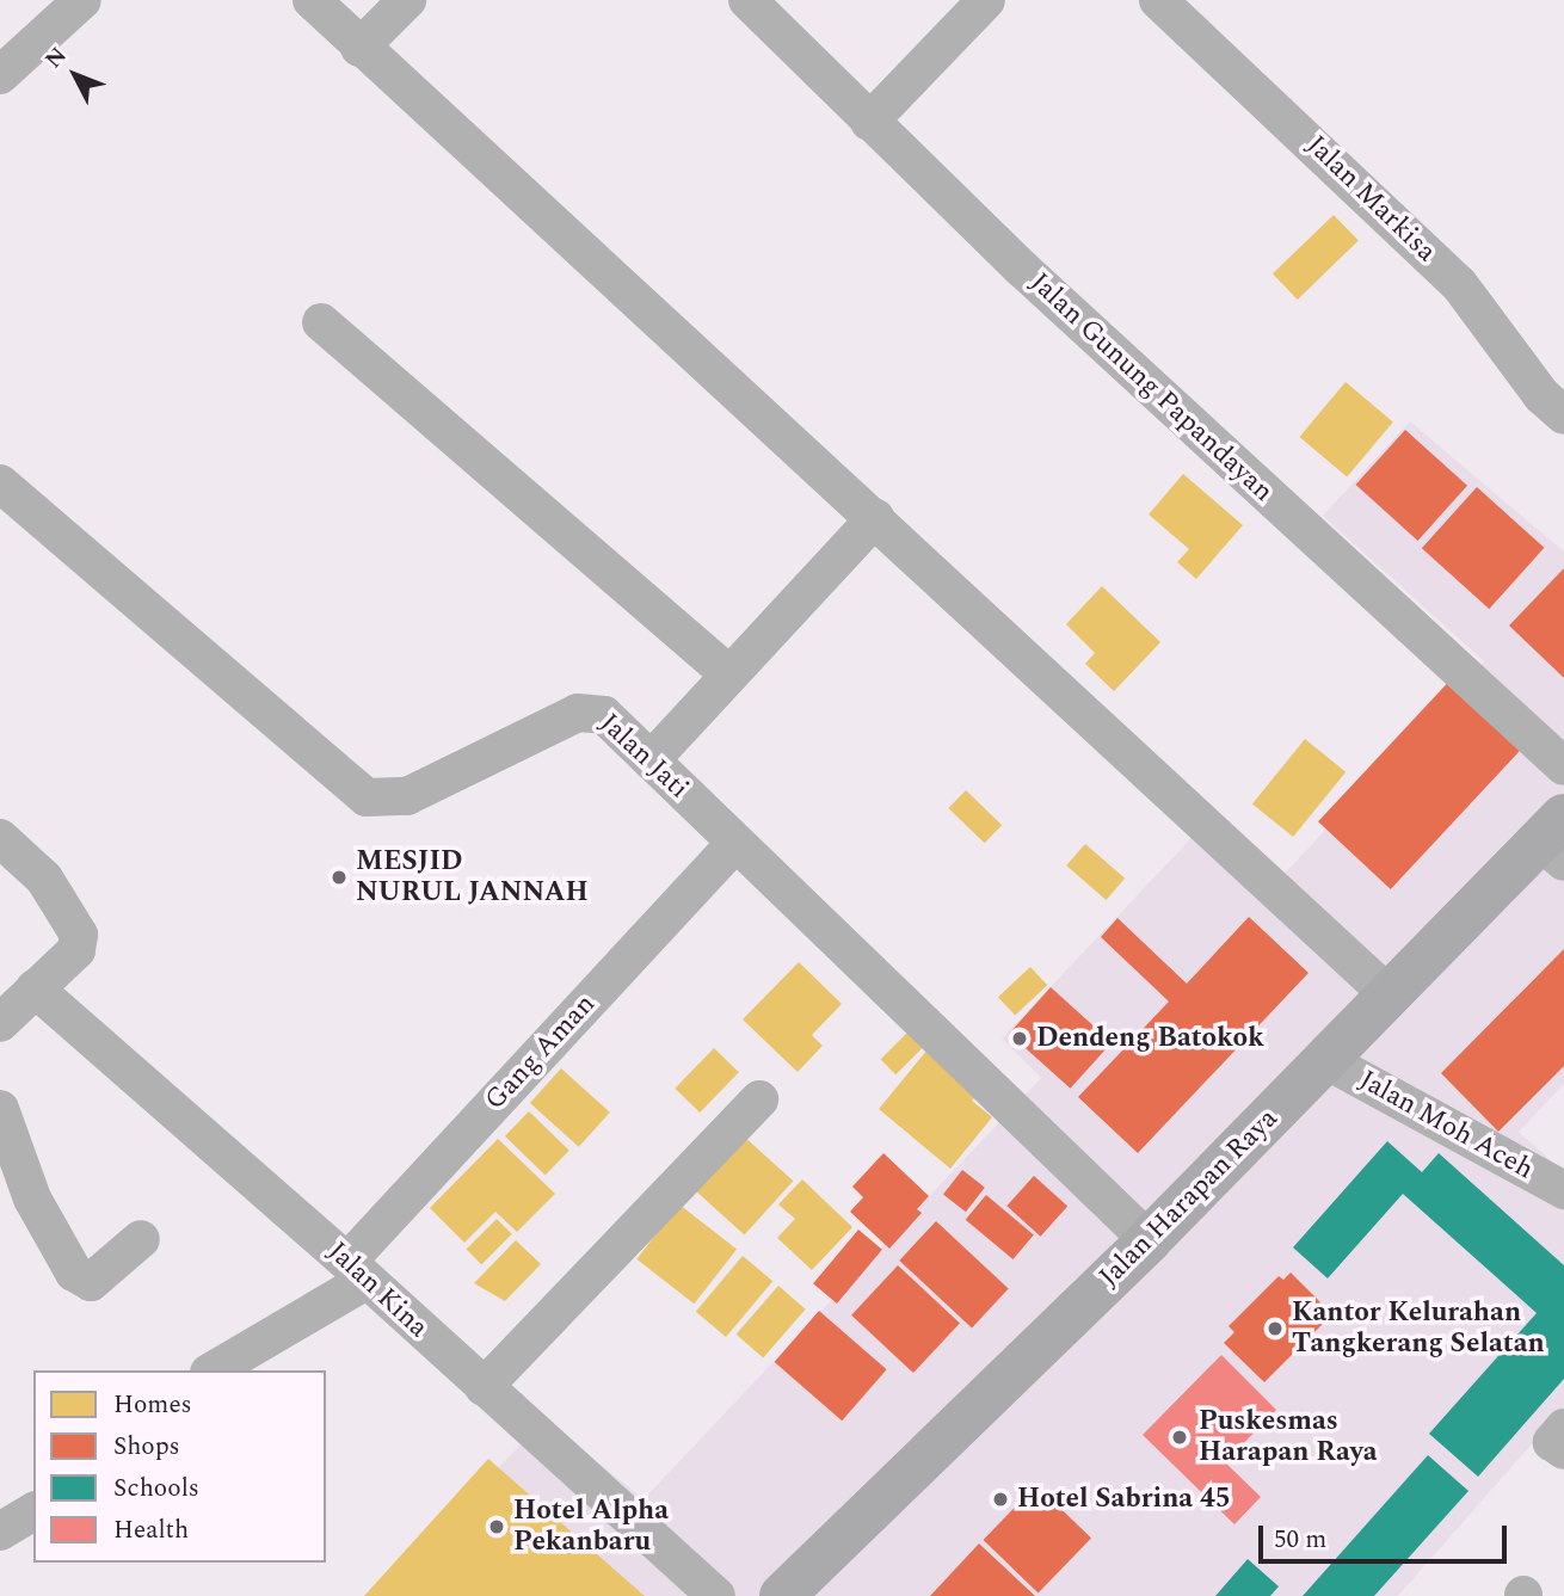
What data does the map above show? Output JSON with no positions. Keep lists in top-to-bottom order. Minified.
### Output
{"streets":{"main road":["Jalan Harapan Raya"],"street":["Jalan Markisa","Jalan Gunung Papandayan","Jalan Jati","Gang Aman","Jalan Moh Aceh","Jalan Kina"]},"crossings":[["Jalan Jati","Gang Aman"],["Jalan Jati","Jalan Harapan Raya"],["Gang Aman","Jalan Kina"],["Jalan Moh Aceh","Jalan Harapan Raya"]],"places":["MESJID NURUL JANNAH","Dendeng Batokok","Kantor Kelurahan Tangkerang Selatan","Puskesmas Harapan Raya","Hotel Sabrina 45","Hotel Alpha Pekanbaru"],"legend":["Homes","Shops","Schools","Health"],"scale_bar":"50 m","north":"top left"}
